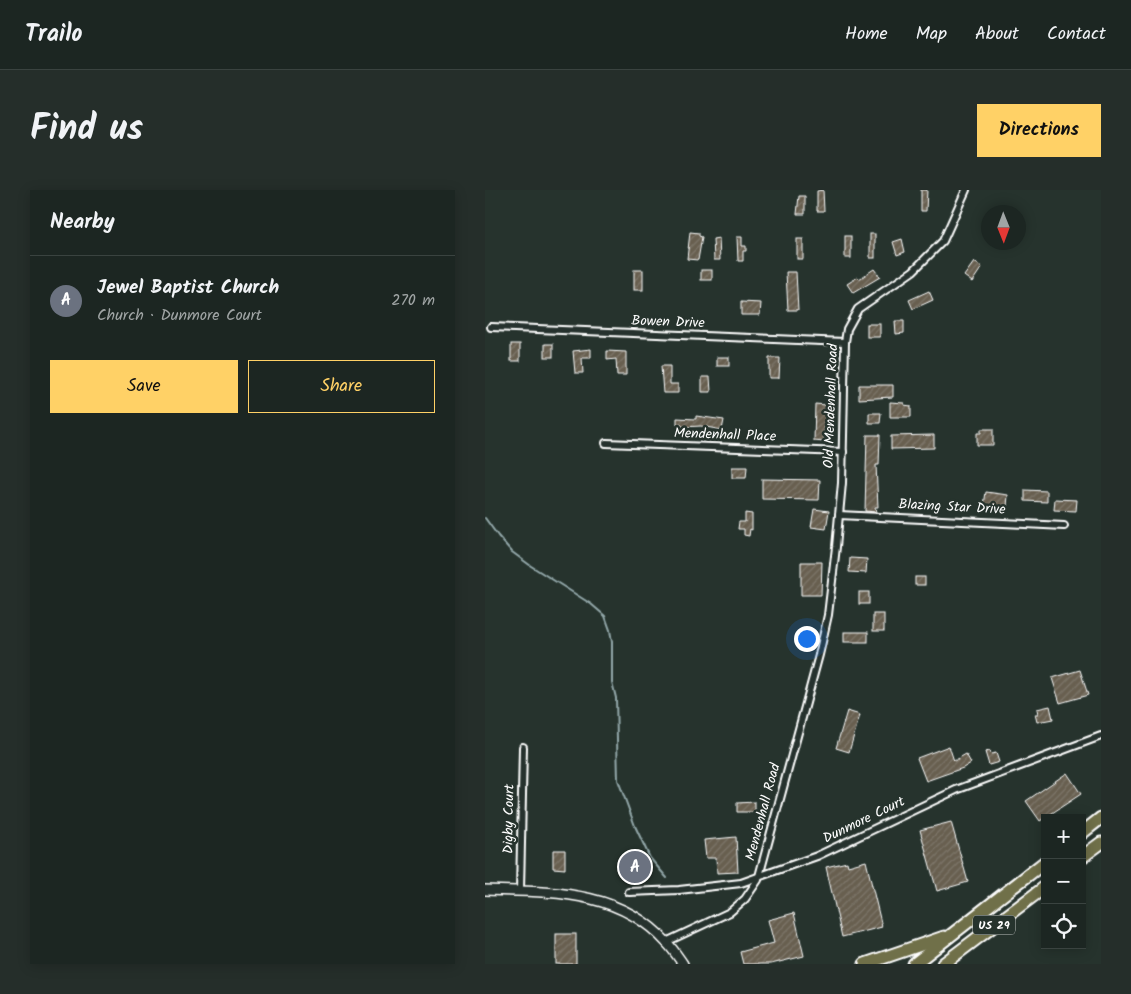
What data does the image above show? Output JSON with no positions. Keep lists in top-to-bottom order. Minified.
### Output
{"streets":{"highway":["US 29"],"street":["Bowen Drive","Old Mendenhall Road","Mendenhall Place","Blazing Star Drive","Mendenhall Road","Digby Court","Dunmore Court"]},"crossings":[["Bowen Drive","Old Mendenhall Road"],["Old Mendenhall Road","Mendenhall Place"],["Old Mendenhall Road","Blazing Star Drive"],["Old Mendenhall Road","Mendenhall Road"],["Mendenhall Road","Dunmore Court"]],"north":"bottom","page":{"header":"Trailo","nav":["Home","Map","About","Contact"],"title":"Find us","buttons":["Directions",["Save","Share"]],"heading":"Nearby","list":[{"mark":"A","name":"Jewel Baptist Church","note":"Church · Dunmore Court","value":"270 m"}],"map_buttons":["+","−"],"pins":"A"}}
